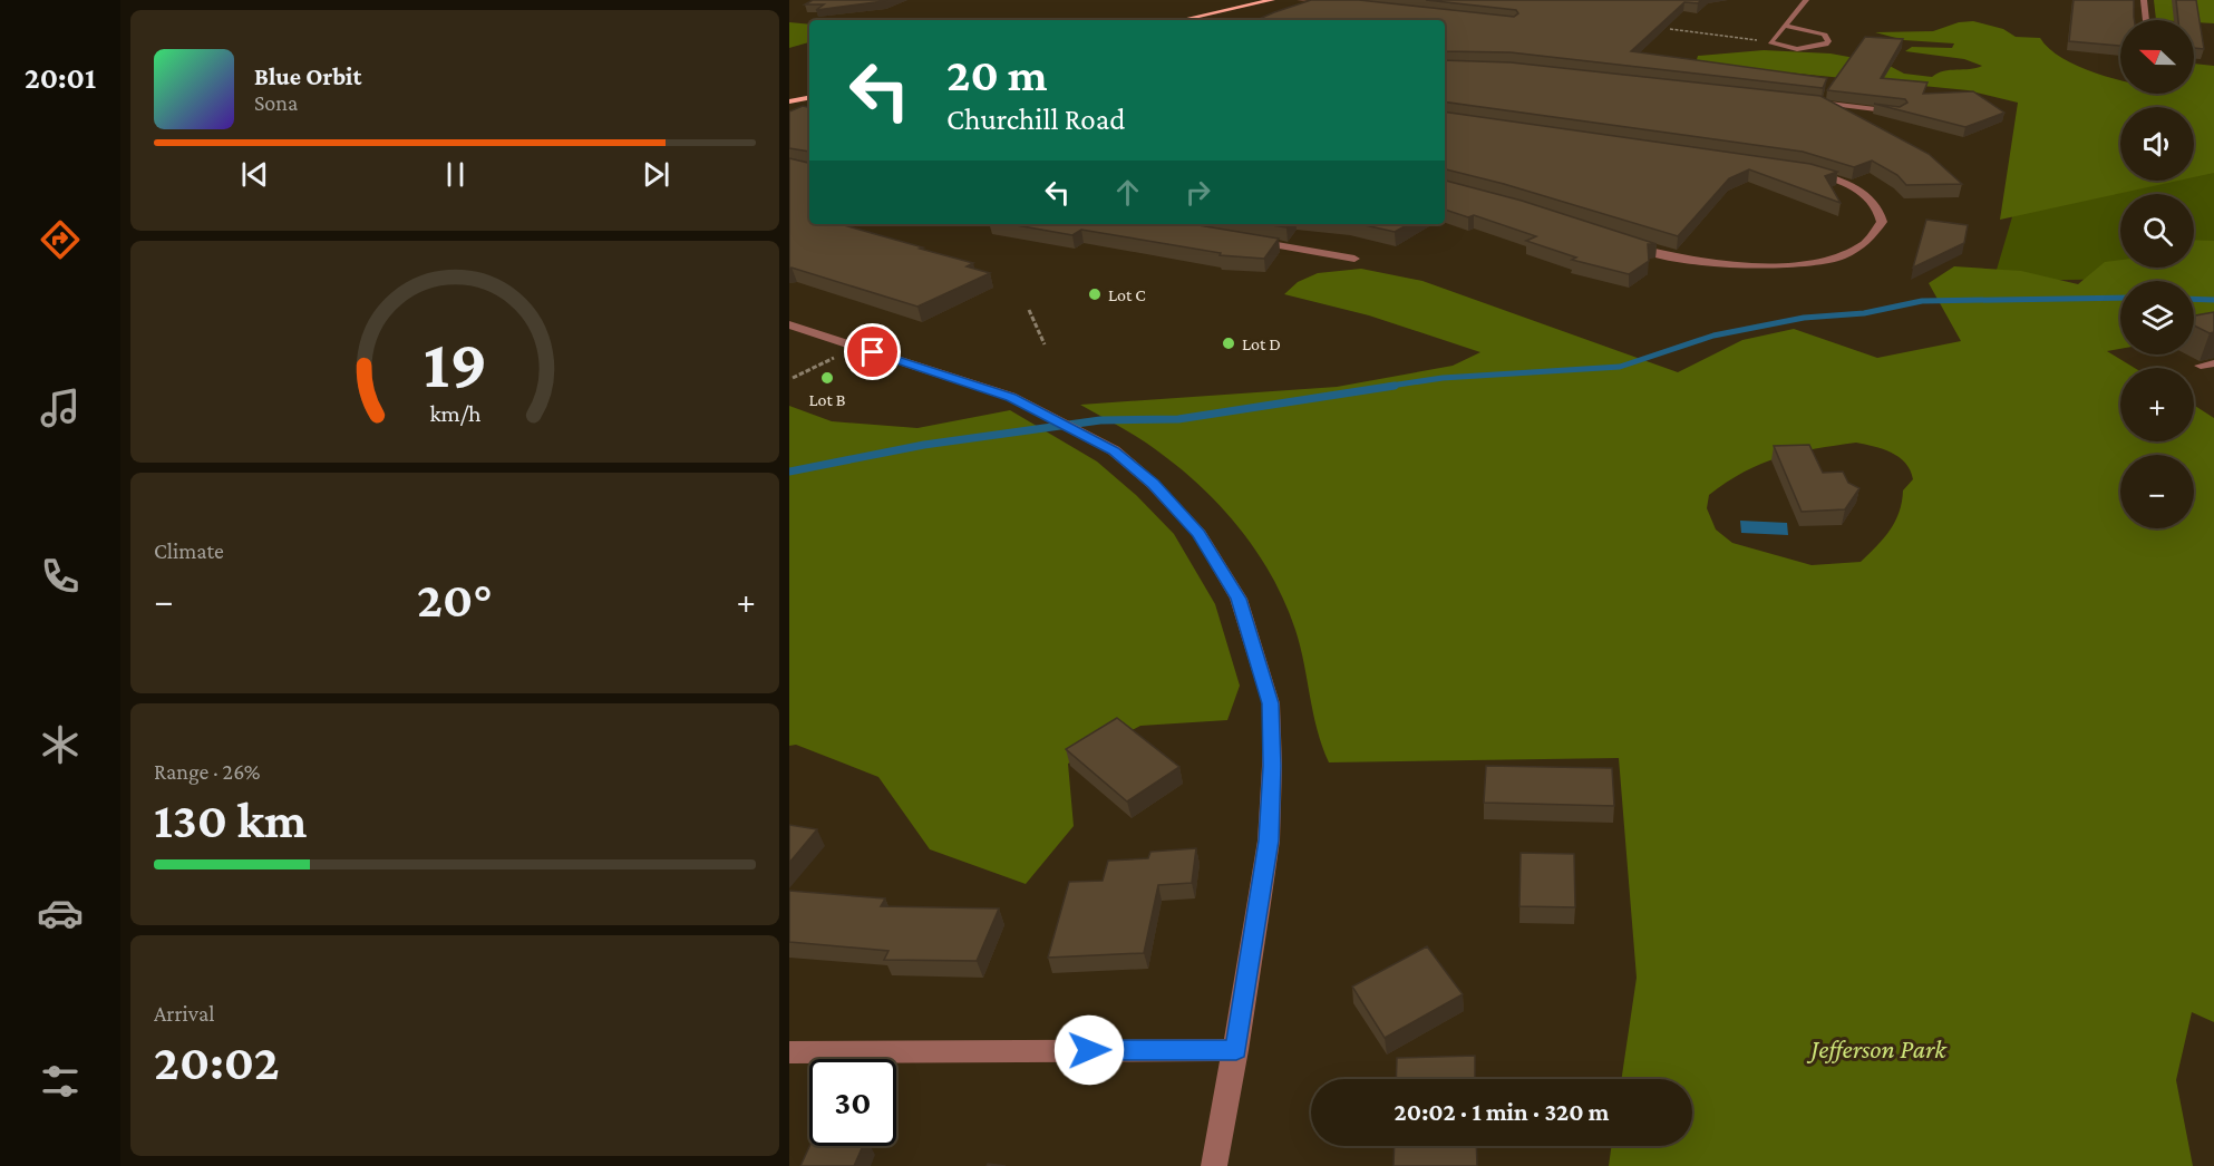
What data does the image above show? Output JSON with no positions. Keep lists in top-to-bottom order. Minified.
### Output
{"parks":["Jefferson Park"],"places":["Lot C","Lot D","Lot B"],"north":"left","page":{"tabs":"20:01","map_buttons":["+","−"],"turn":["20 m","Churchill Road"],"song":["Blue Orbit","Sona"],"tile":["Climate",["Range · 26%","130 km"],["Arrival","20:02"]],"heat":["−","20°","+"],"limit":"30","trip":"20:02 · 1 min · 320 m","gauge":["19","km/h"]}}
